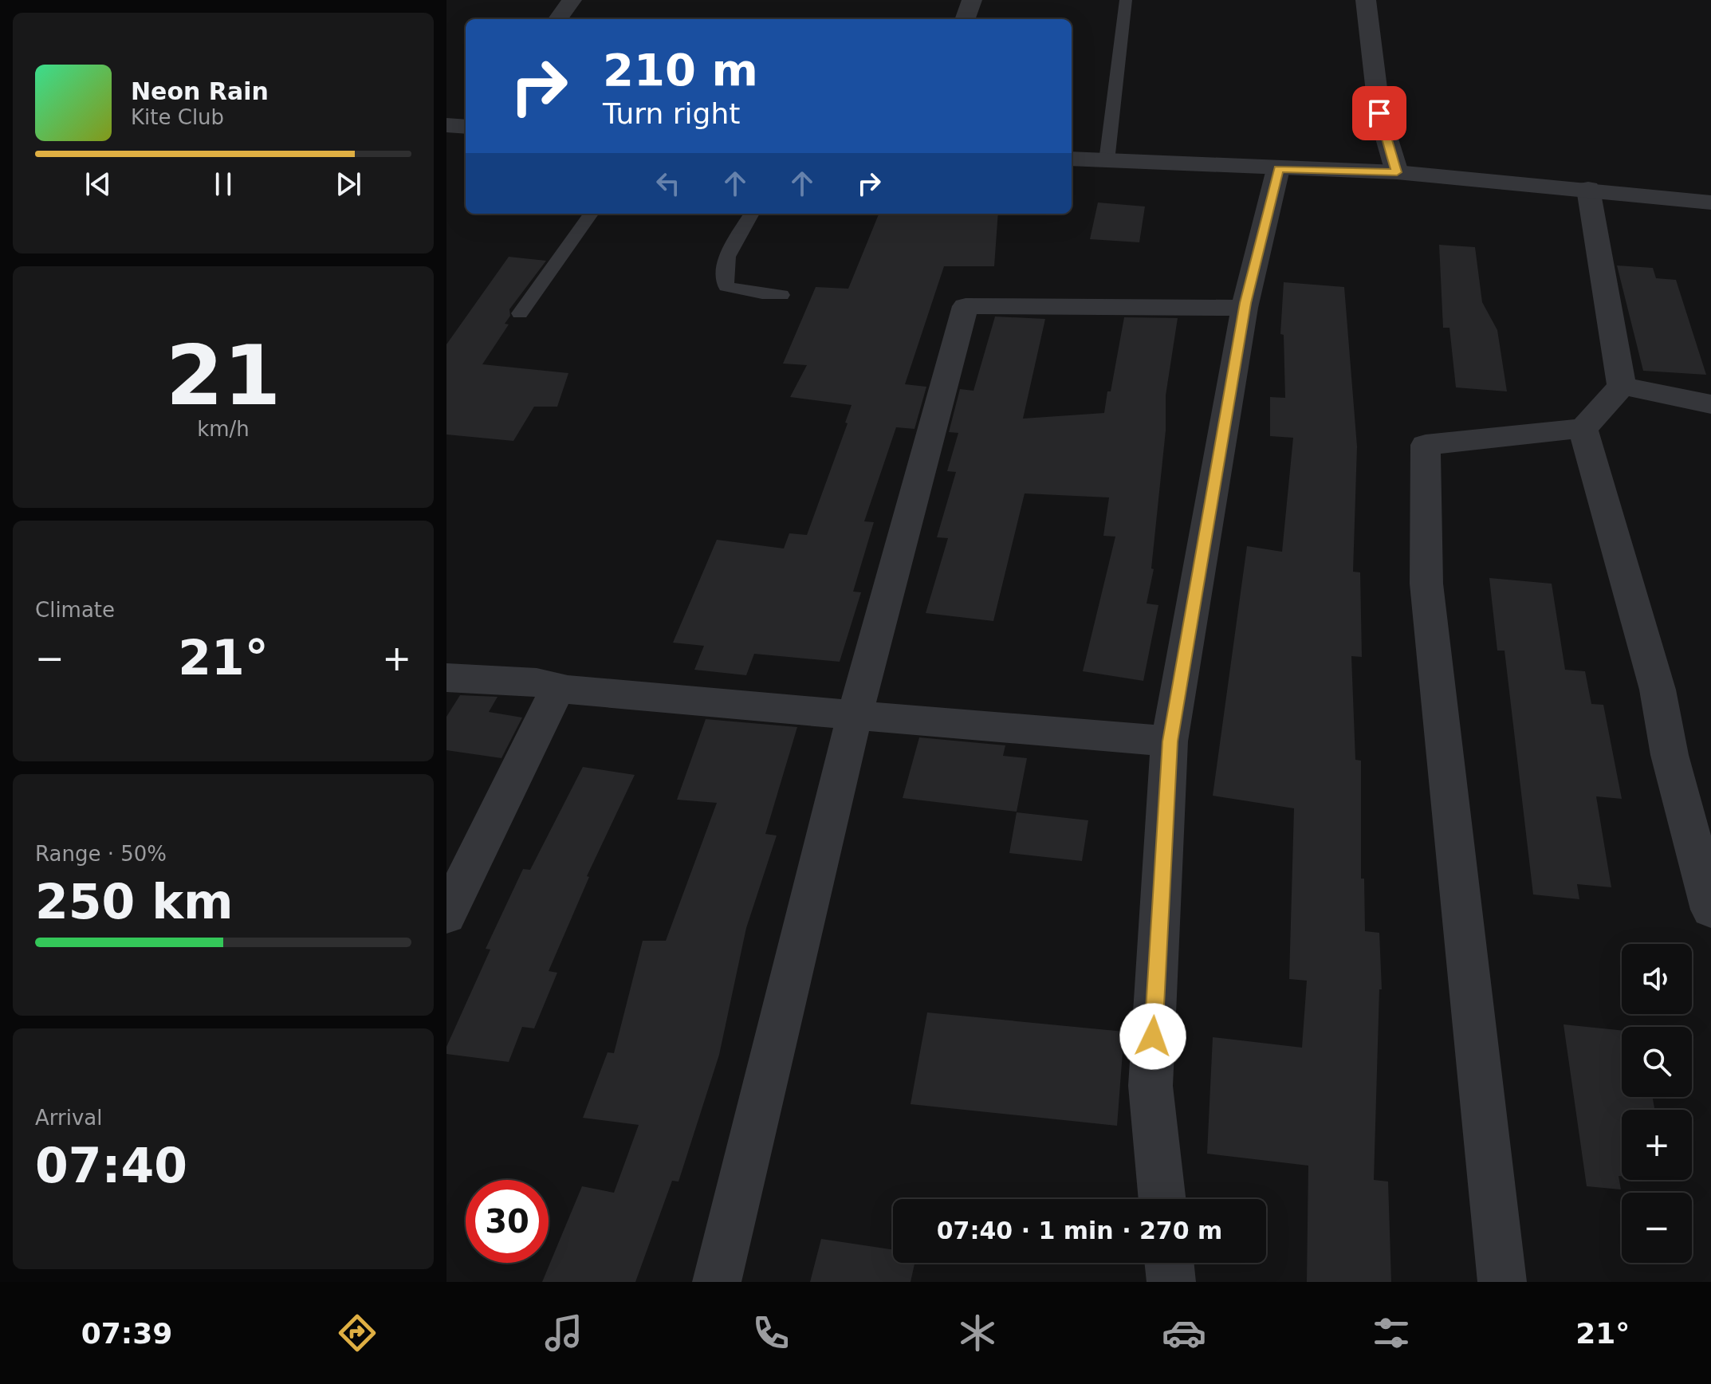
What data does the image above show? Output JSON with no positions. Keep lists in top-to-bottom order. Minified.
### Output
{"page":{"turn":["210 m","Turn right"],"song":["Neon Rain","Kite Club"],"tile":[["21","km/h"],"Climate",["Range · 50%","250 km"],["Arrival","07:40"]],"heat":["−","21°","+"],"map_buttons":["+","−"],"limit":"30","trip":"07:40 · 1 min · 270 m","tabs":["07:39","21°"]}}
